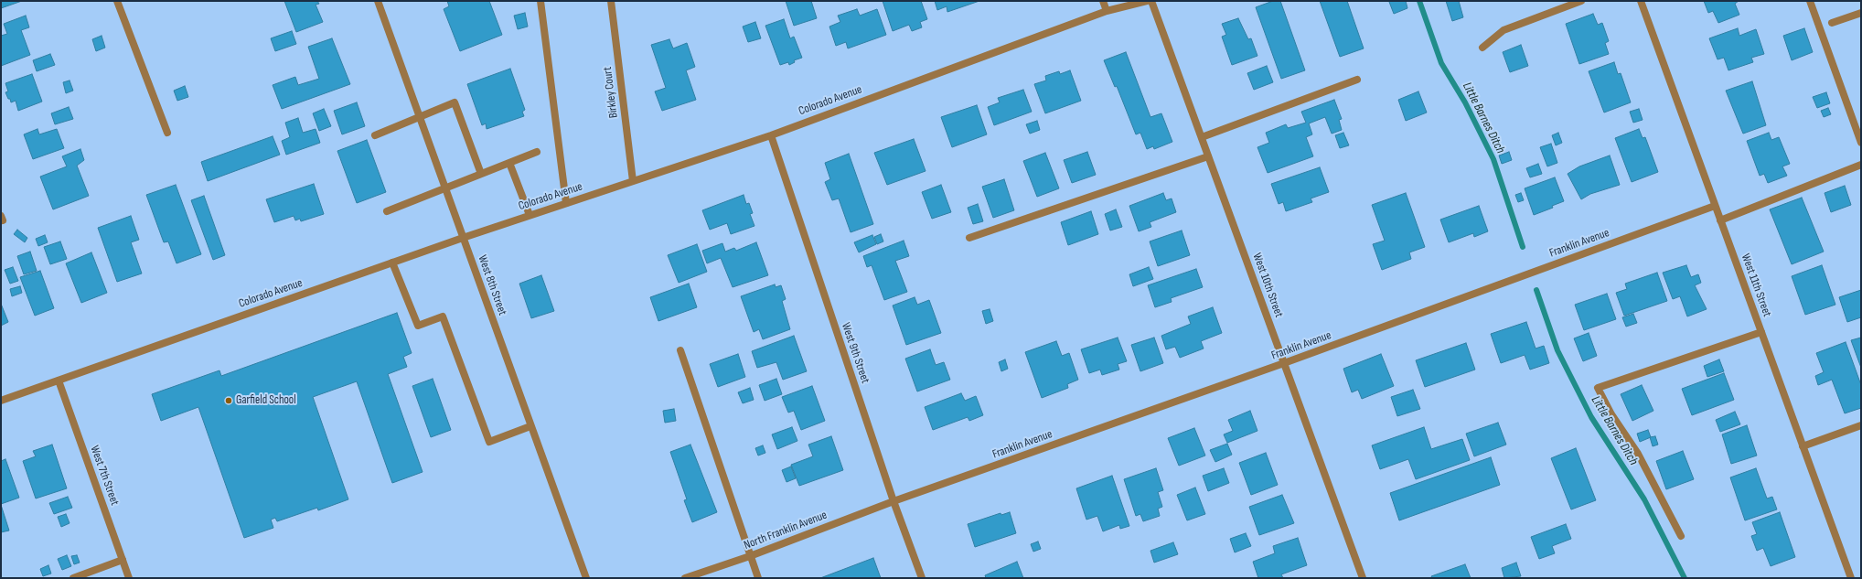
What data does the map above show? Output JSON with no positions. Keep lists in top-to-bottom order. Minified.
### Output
{"streets":{"street":["Birkley Court","Colorado Avenue","Franklin Avenue","West 8th Street","West 10th Street","West 11th Street","West 9th Street","West 7th Street","North Franklin Avenue"]},"crossings":[["Birkley Court","Colorado Avenue"],["Colorado Avenue","West 8th Street"],["Colorado Avenue","West 9th Street"],["Colorado Avenue","West 7th Street"],["Franklin Avenue","West 10th Street"],["Franklin Avenue","West 11th Street"],["Franklin Avenue","West 9th Street"],["Franklin Avenue","North Franklin Avenue"],["West 9th Street","North Franklin Avenue"]],"water":["Little Barnes Ditch"],"places":["Garfield School"]}
